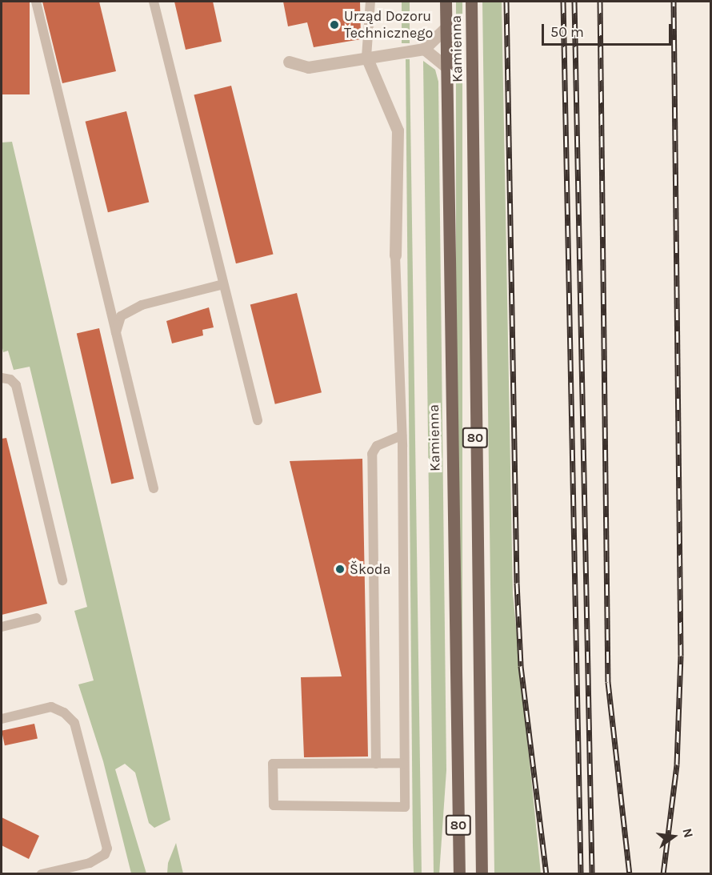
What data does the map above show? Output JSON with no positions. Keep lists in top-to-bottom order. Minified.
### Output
{"streets":{"main road":["Kamienna","80"]},"places":["Urząd Dozoru Technicznego","Škoda"],"scale_bar":"50 m","north":"right"}
